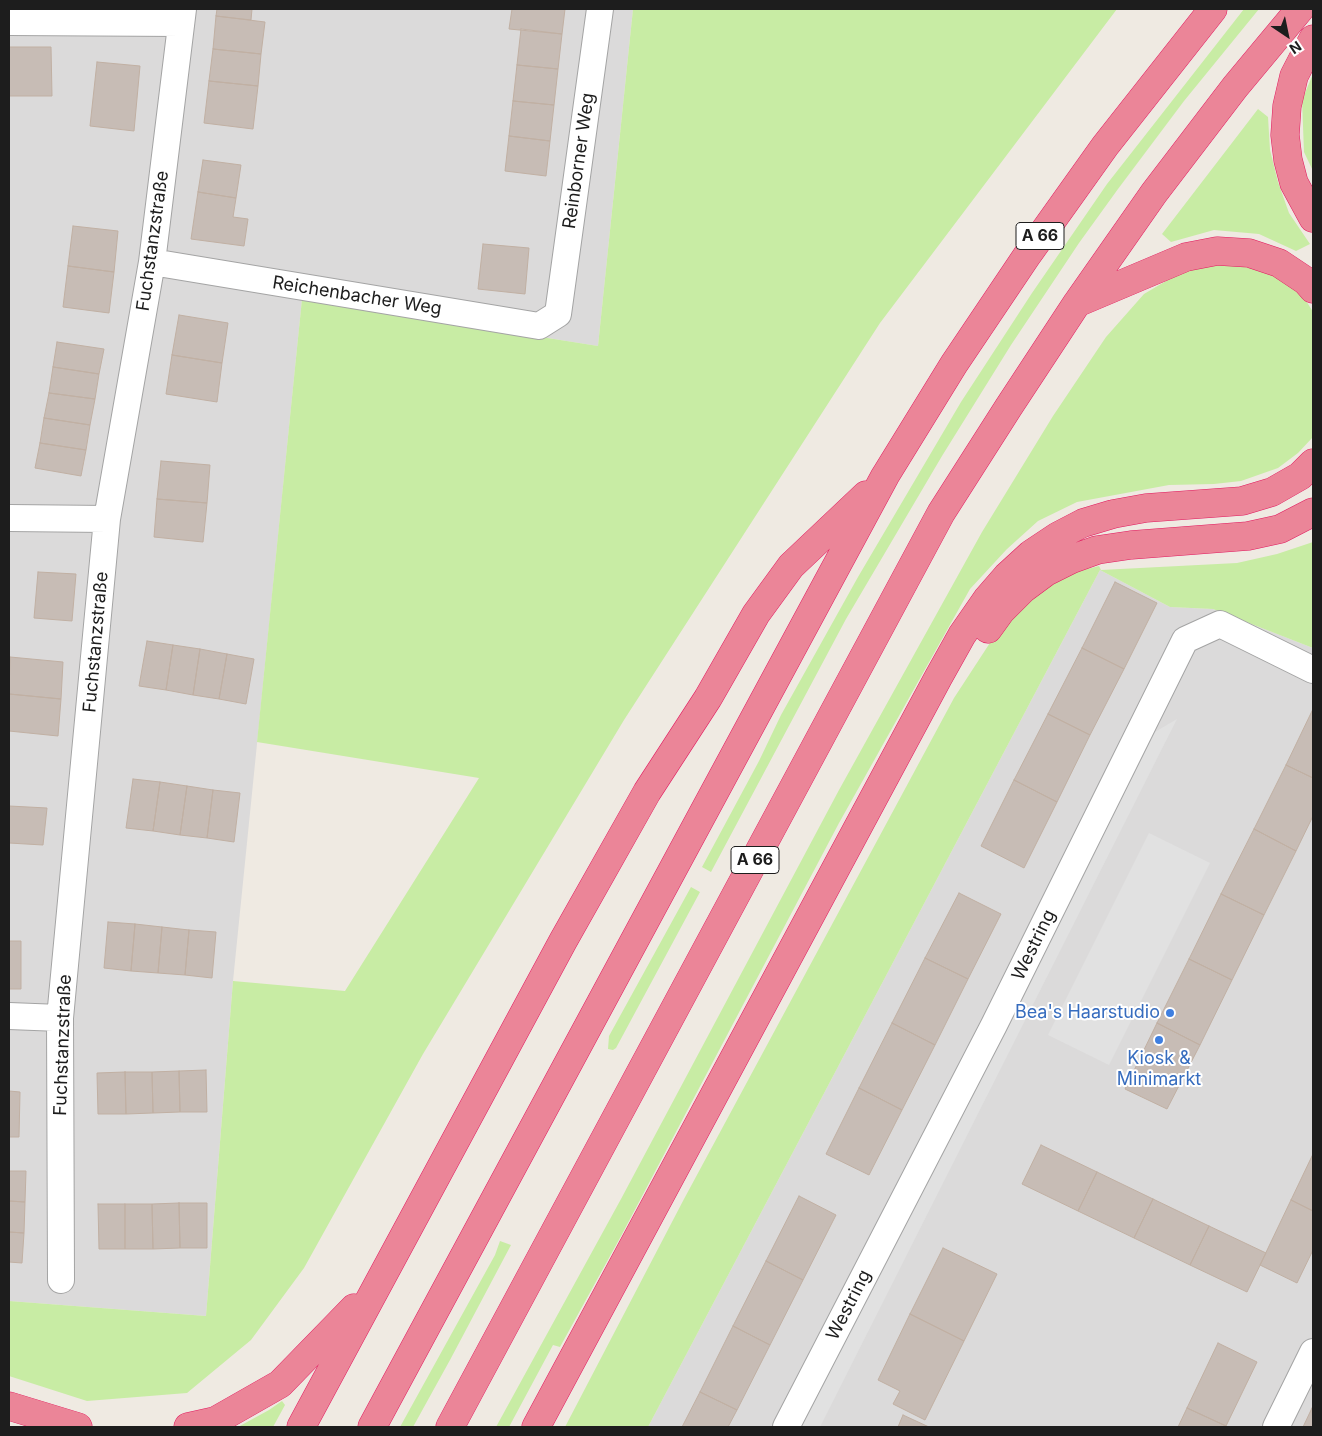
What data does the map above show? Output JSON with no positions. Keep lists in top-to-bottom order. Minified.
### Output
{"streets":{"highway":["A 66"],"street":["Reinborner Weg","Fuchstanzstraße","Reichenbacher Weg","Westring"]},"crossings":[["Reinborner Weg","Reichenbacher Weg"],["Fuchstanzstraße","Reichenbacher Weg"]],"places":["Bea's Haarstudio","Kiosk & Minimarkt"],"north":"bottom right"}
